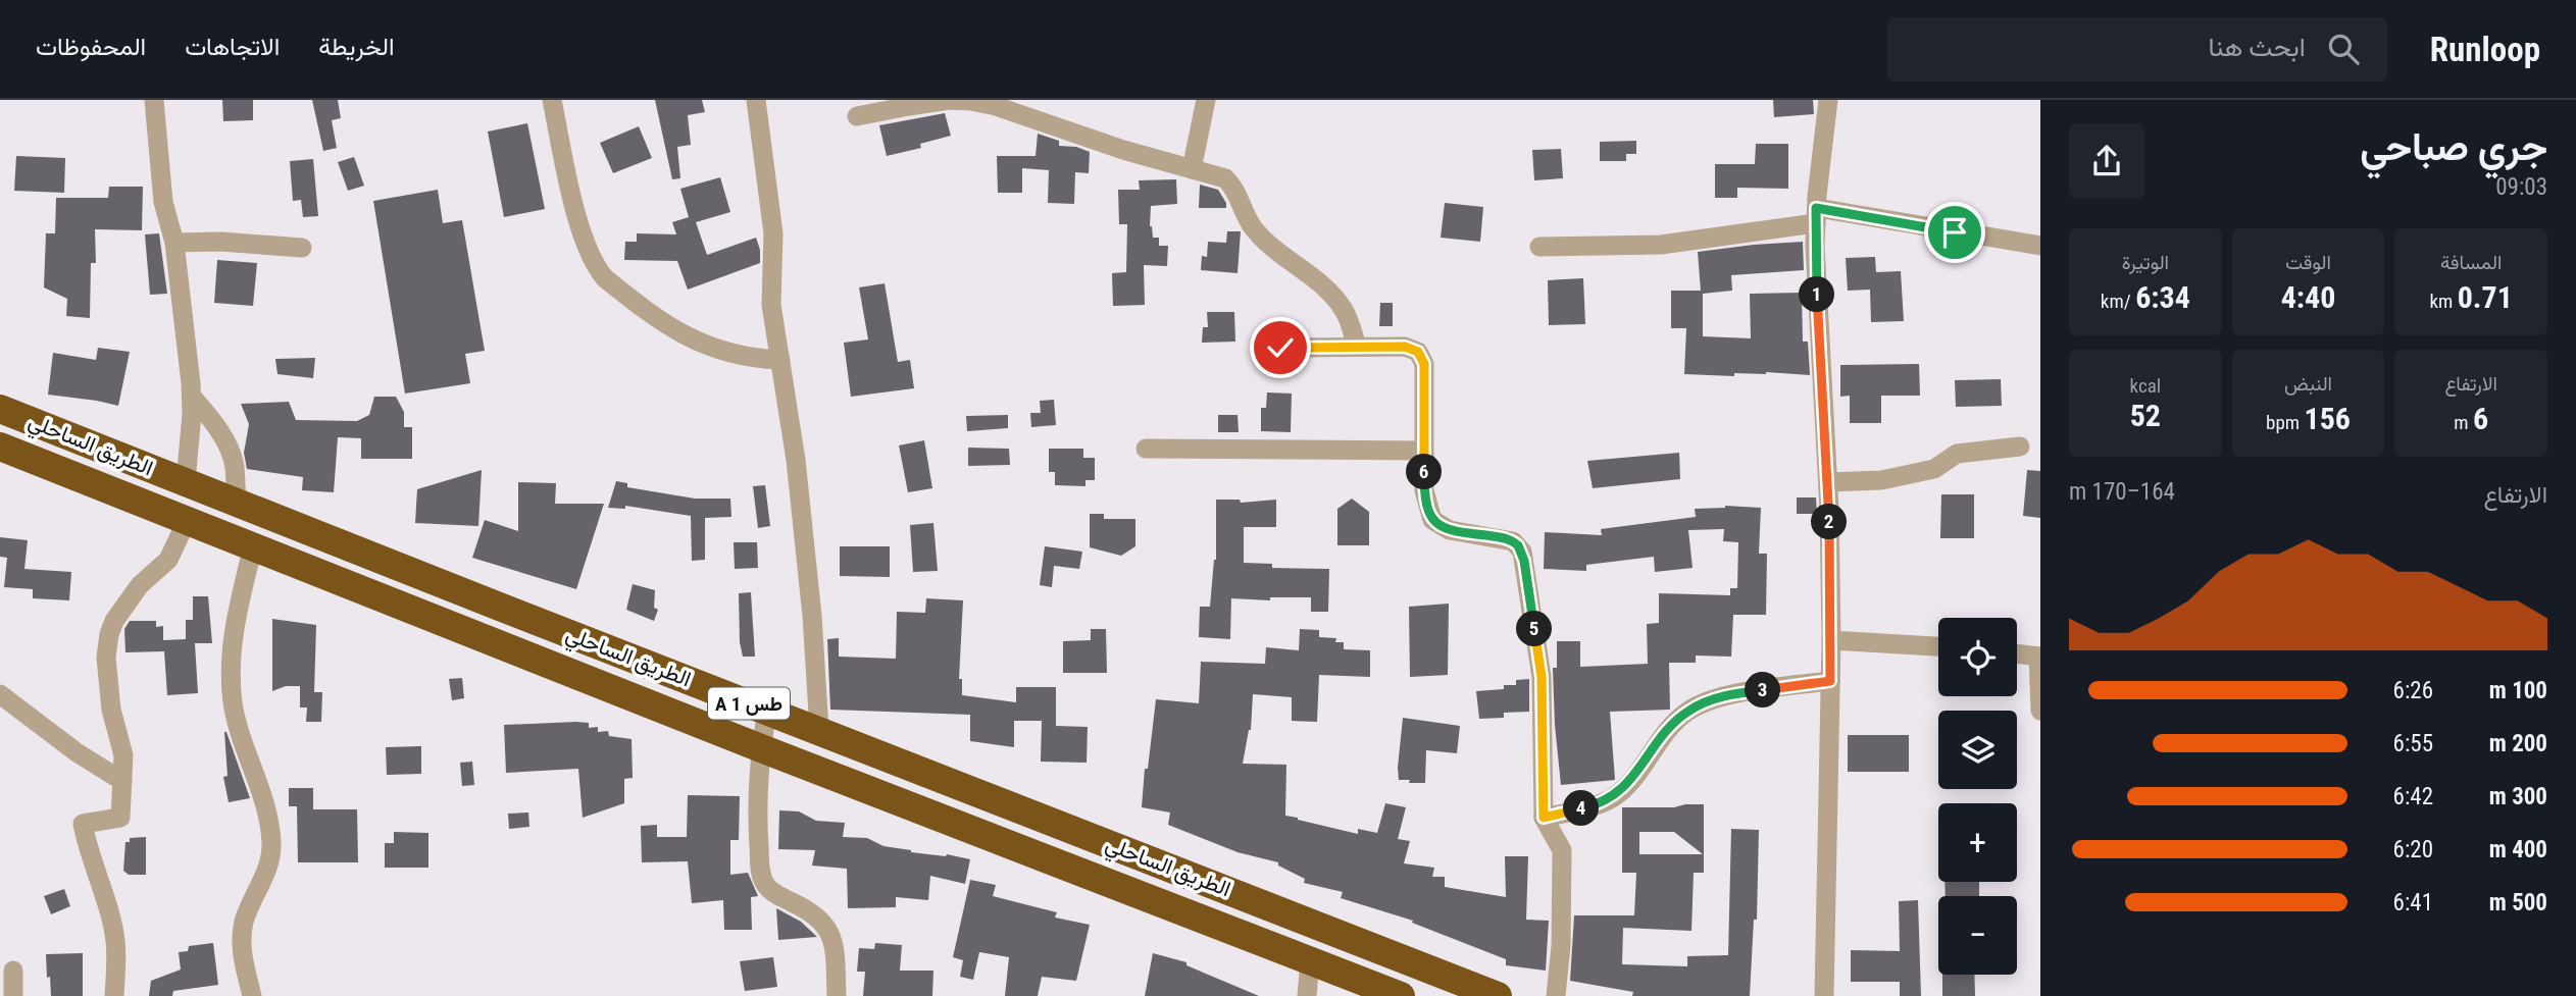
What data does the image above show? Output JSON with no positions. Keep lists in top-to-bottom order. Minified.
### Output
{"streets":{"highway":["الطريق الساحلي","A 1 طس"]},"page":{"header":"Runloop","search":"ابحث هنا","nav":["الخريطة","الاتجاهات","المحفوظات"],"heading":["جري صباحي","09:03"],"stats":[["المسافة","0.71 km"],["الوقت","4:40"],["الوتيرة","6:34 /km"],["الارتفاع","6 m"],["النبض","156 bpm"],["kcal","52"]],"pins":["1","6","2","5","3","4"],"chart":["الارتفاع","164–170 m"],"map_buttons":["+","−"],"list":[{"name":"100 m","note":"6:26"},{"name":"200 m","note":"6:55"},{"name":"300 m","note":"6:42"},{"name":"400 m","note":"6:20"},{"name":"500 m","note":"6:41"}]}}
